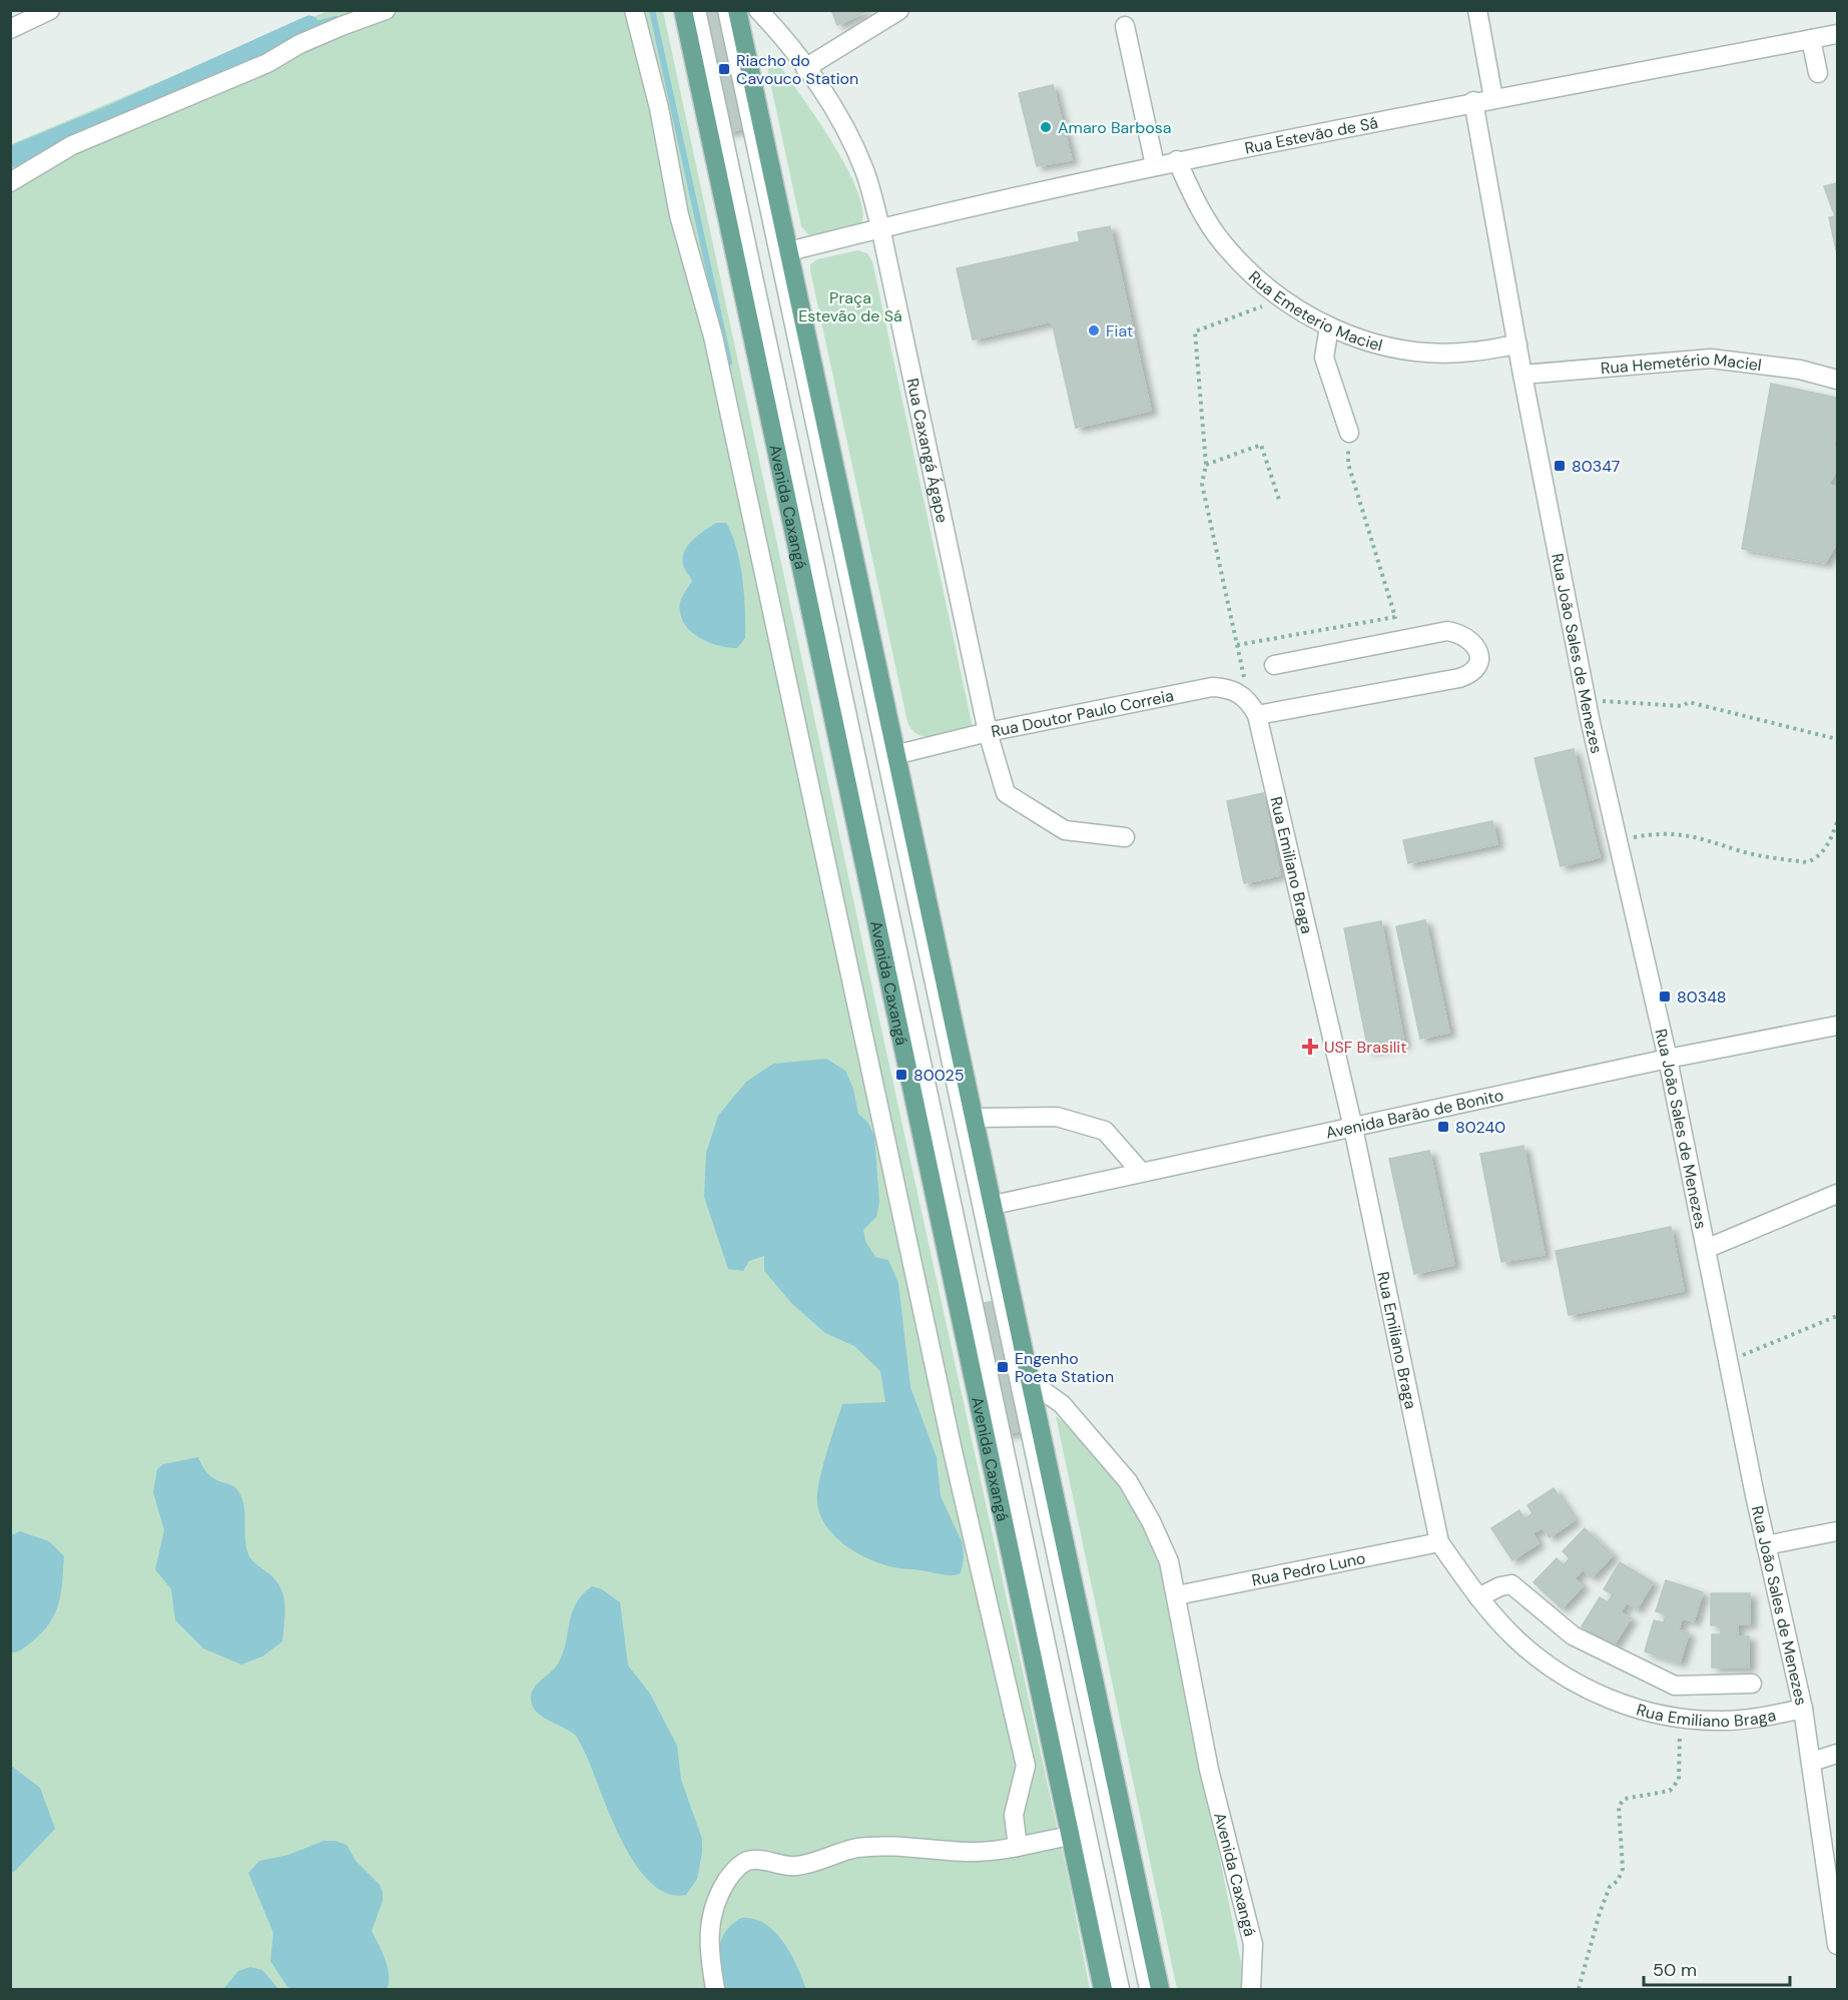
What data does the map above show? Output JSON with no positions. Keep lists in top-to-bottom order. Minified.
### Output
{"streets":{"main road":["Avenida Caxangá"],"street":["Rua Estevão de Sá","Rua Emeterio Maciel","Rua Hemetério Maciel","Rua Caxangá Ágape","Rua João Sales de Menezes","Rua Doutor Paulo Correia","Rua Emiliano Braga","Avenida Barão de Bonito","Rua Pedro Luno"]},"crossings":[["Rua Estevão de Sá","Rua Emeterio Maciel"],["Rua Estevão de Sá","Rua Caxangá Ágape"],["Rua Estevão de Sá","Rua João Sales de Menezes"],["Rua Emeterio Maciel","Rua João Sales de Menezes"],["Rua Hemetério Maciel","Rua João Sales de Menezes"],["Rua Caxangá Ágape","Rua Doutor Paulo Correia"],["Avenida Caxangá","Rua Pedro Luno"],["Rua João Sales de Menezes","Rua Emiliano Braga"],["Rua João Sales de Menezes","Avenida Barão de Bonito"],["Rua Doutor Paulo Correia","Rua Emiliano Braga"],["Rua Emiliano Braga","Avenida Barão de Bonito"],["Rua Emiliano Braga","Rua Pedro Luno"]],"parks":["Praça Estevão de Sá"],"places":{"transit":["Riacho do Cavouco Station","80347","80348","80025","80240","Engenho Poeta Station"],"other":["Amaro Barbosa","Fiat"],"health":["USF Brasilit"]},"scale_bar":"50 m"}
